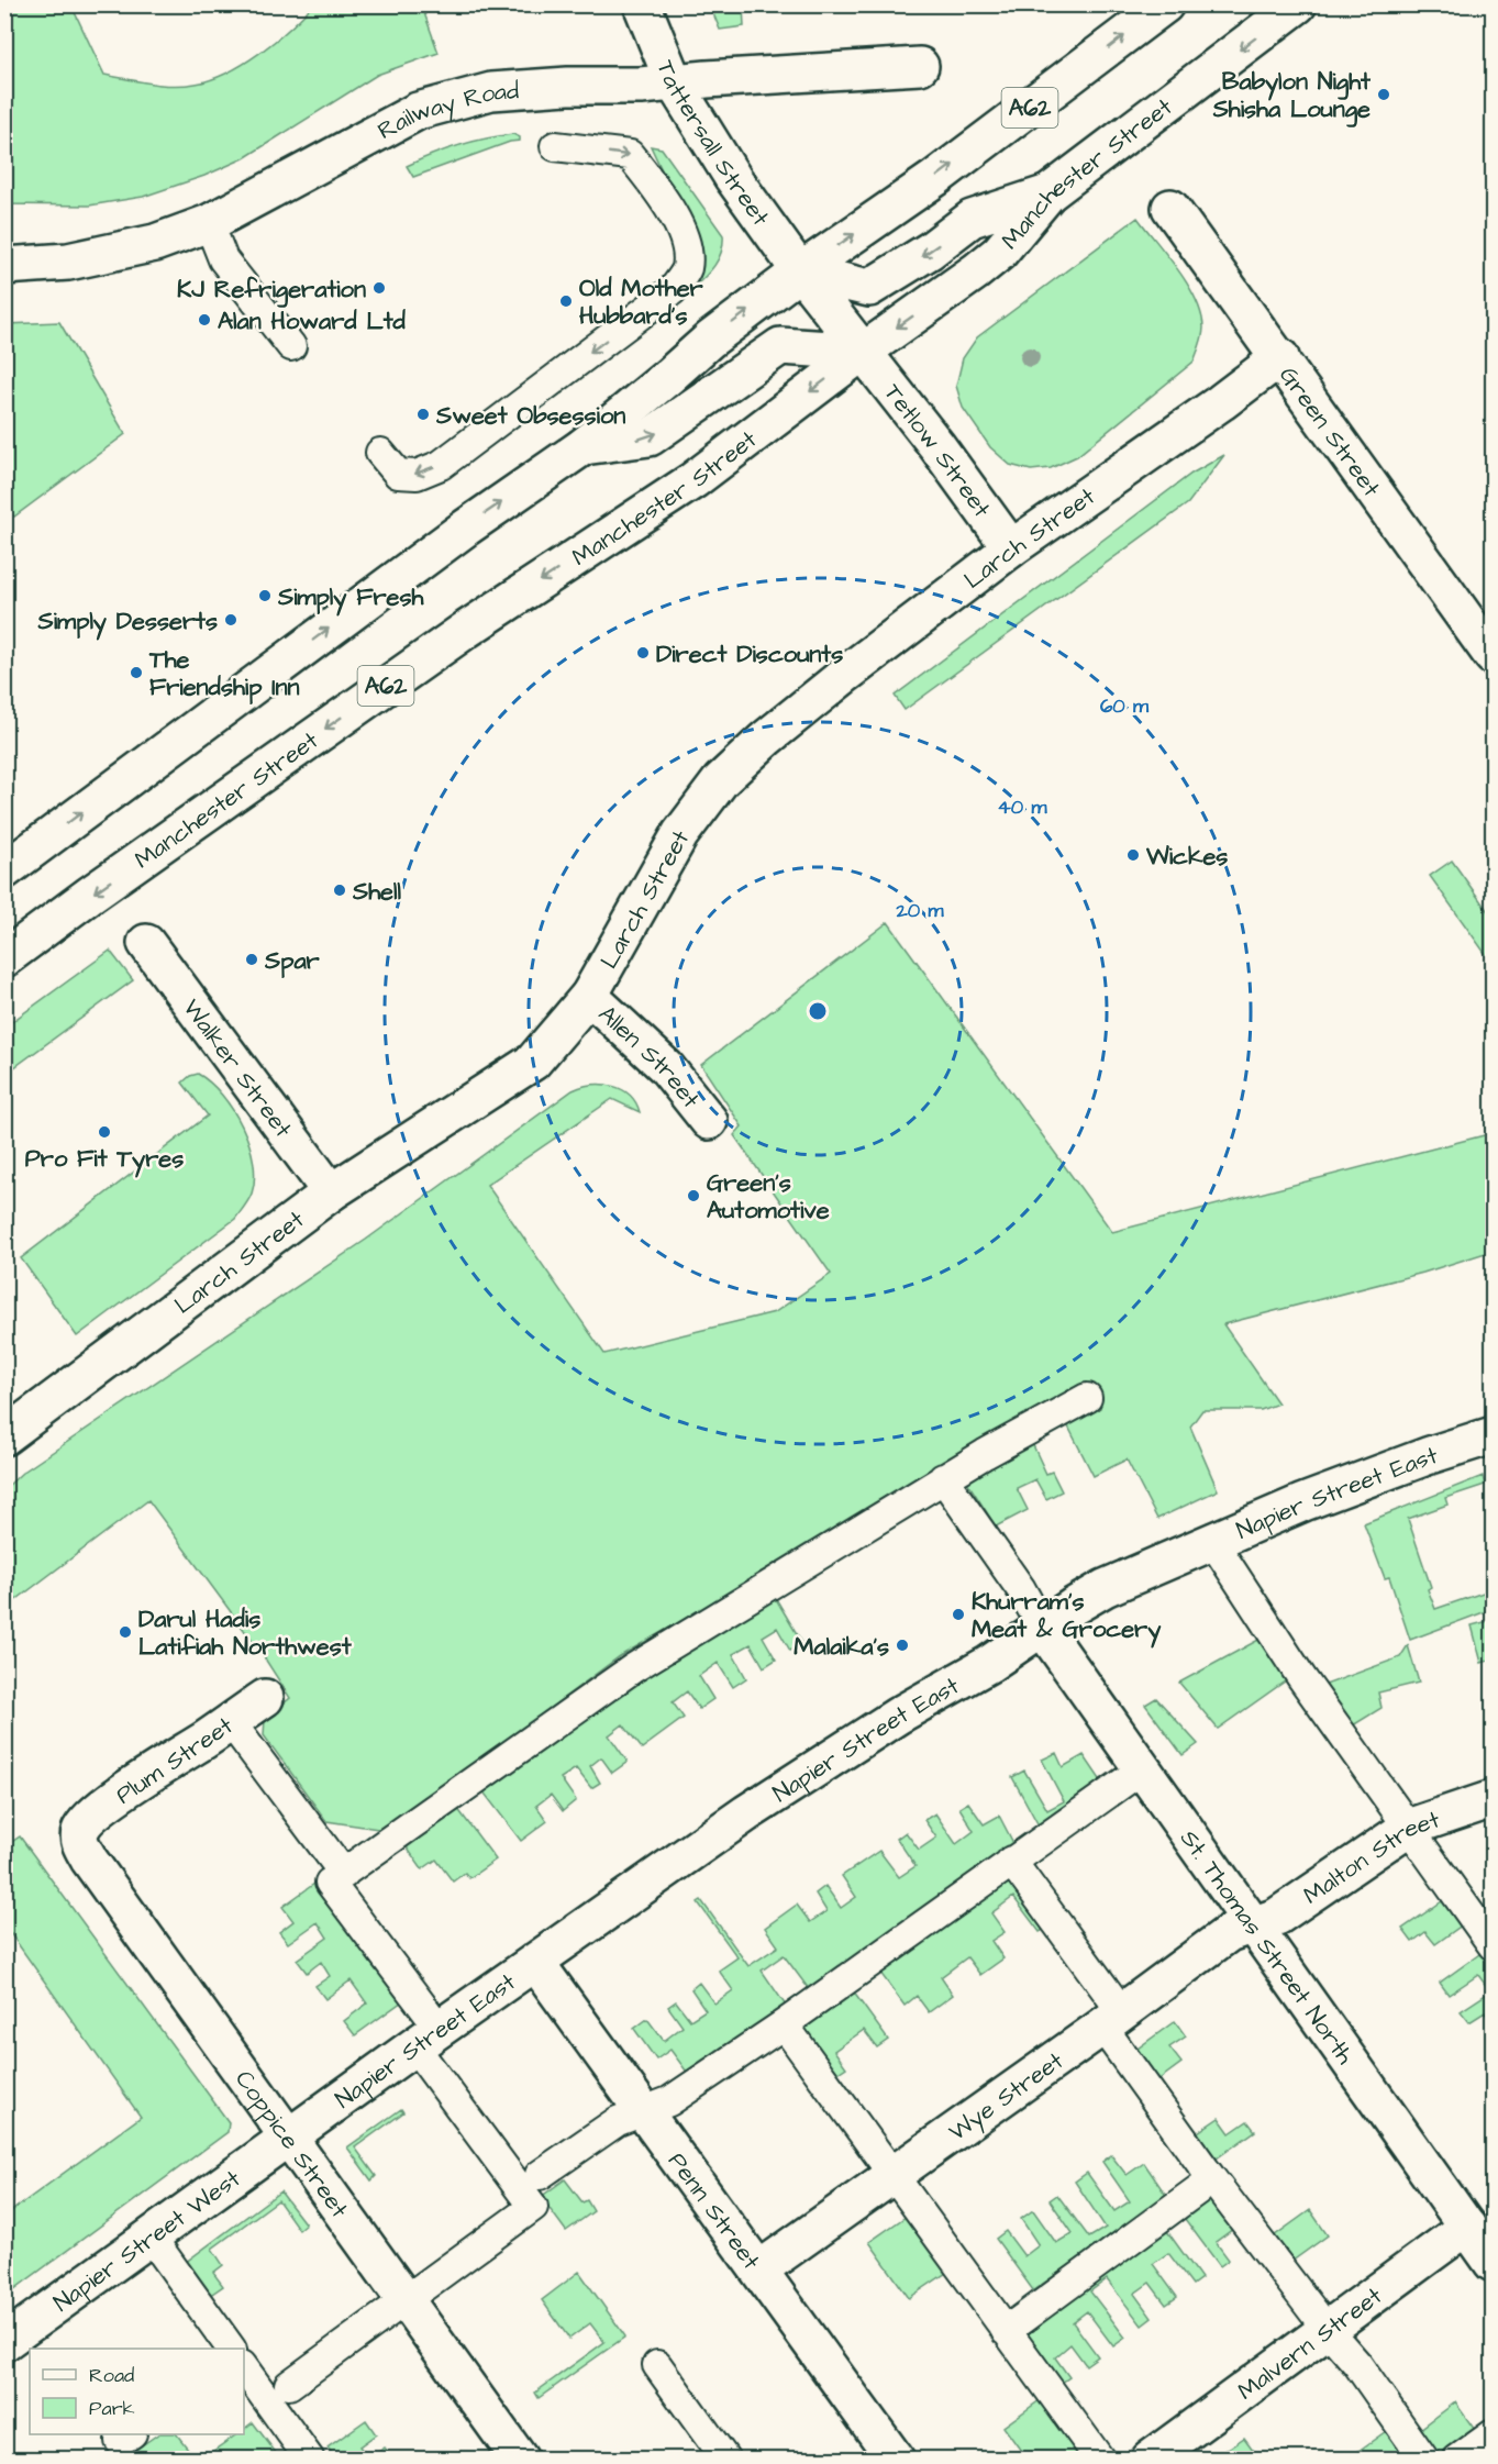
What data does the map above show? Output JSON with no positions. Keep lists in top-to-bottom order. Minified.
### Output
{"streets":{"main road":["A62","Railway Road","Tattersall Street","Manchester Street","Green Street","Tetlow Street","Larch Street","Allen Street","Walker Street","Napier Street East","Plum Street","Malton Street","St. Thomas Street North","Wye Street","Coppice Street","Penn Street","Napier Street West","Malvern Street"]},"crossings":[["A62","Tattersall Street"],["Railway Road","Tattersall Street"],["Tattersall Street","Manchester Street"],["Tattersall Street","Tetlow Street"],["Manchester Street","Tetlow Street"],["Green Street","Larch Street"],["Tetlow Street","Larch Street"],["Larch Street","Allen Street"],["Larch Street","Walker Street"],["Napier Street East","St. Thomas Street North"],["Napier Street East","Coppice Street"],["Napier Street East","Penn Street"],["Napier Street East","Napier Street West"],["Plum Street","Coppice Street"],["Malton Street","St. Thomas Street North"],["Malton Street","Wye Street"],["St. Thomas Street North","Wye Street"],["St. Thomas Street North","Malvern Street"],["Wye Street","Penn Street"],["Coppice Street","Napier Street West"]],"places":["Babylon Night Shisha Lounge","KJ Refrigeration","Old Mother Hubbard's","Alan Howard Ltd","Sweet Obsession","Simply Fresh","Simply Desserts","Direct Discounts","The Friendship Inn","Wickes","Shell","Spar","Pro Fit Tyres","Green's Automotive","Khurram's Meat & Grocery","Darul Hadis Latifiah Northwest","Malaika's"],"legend":["Road","Park"],"rings":["60 m","40 m","20 m"]}
